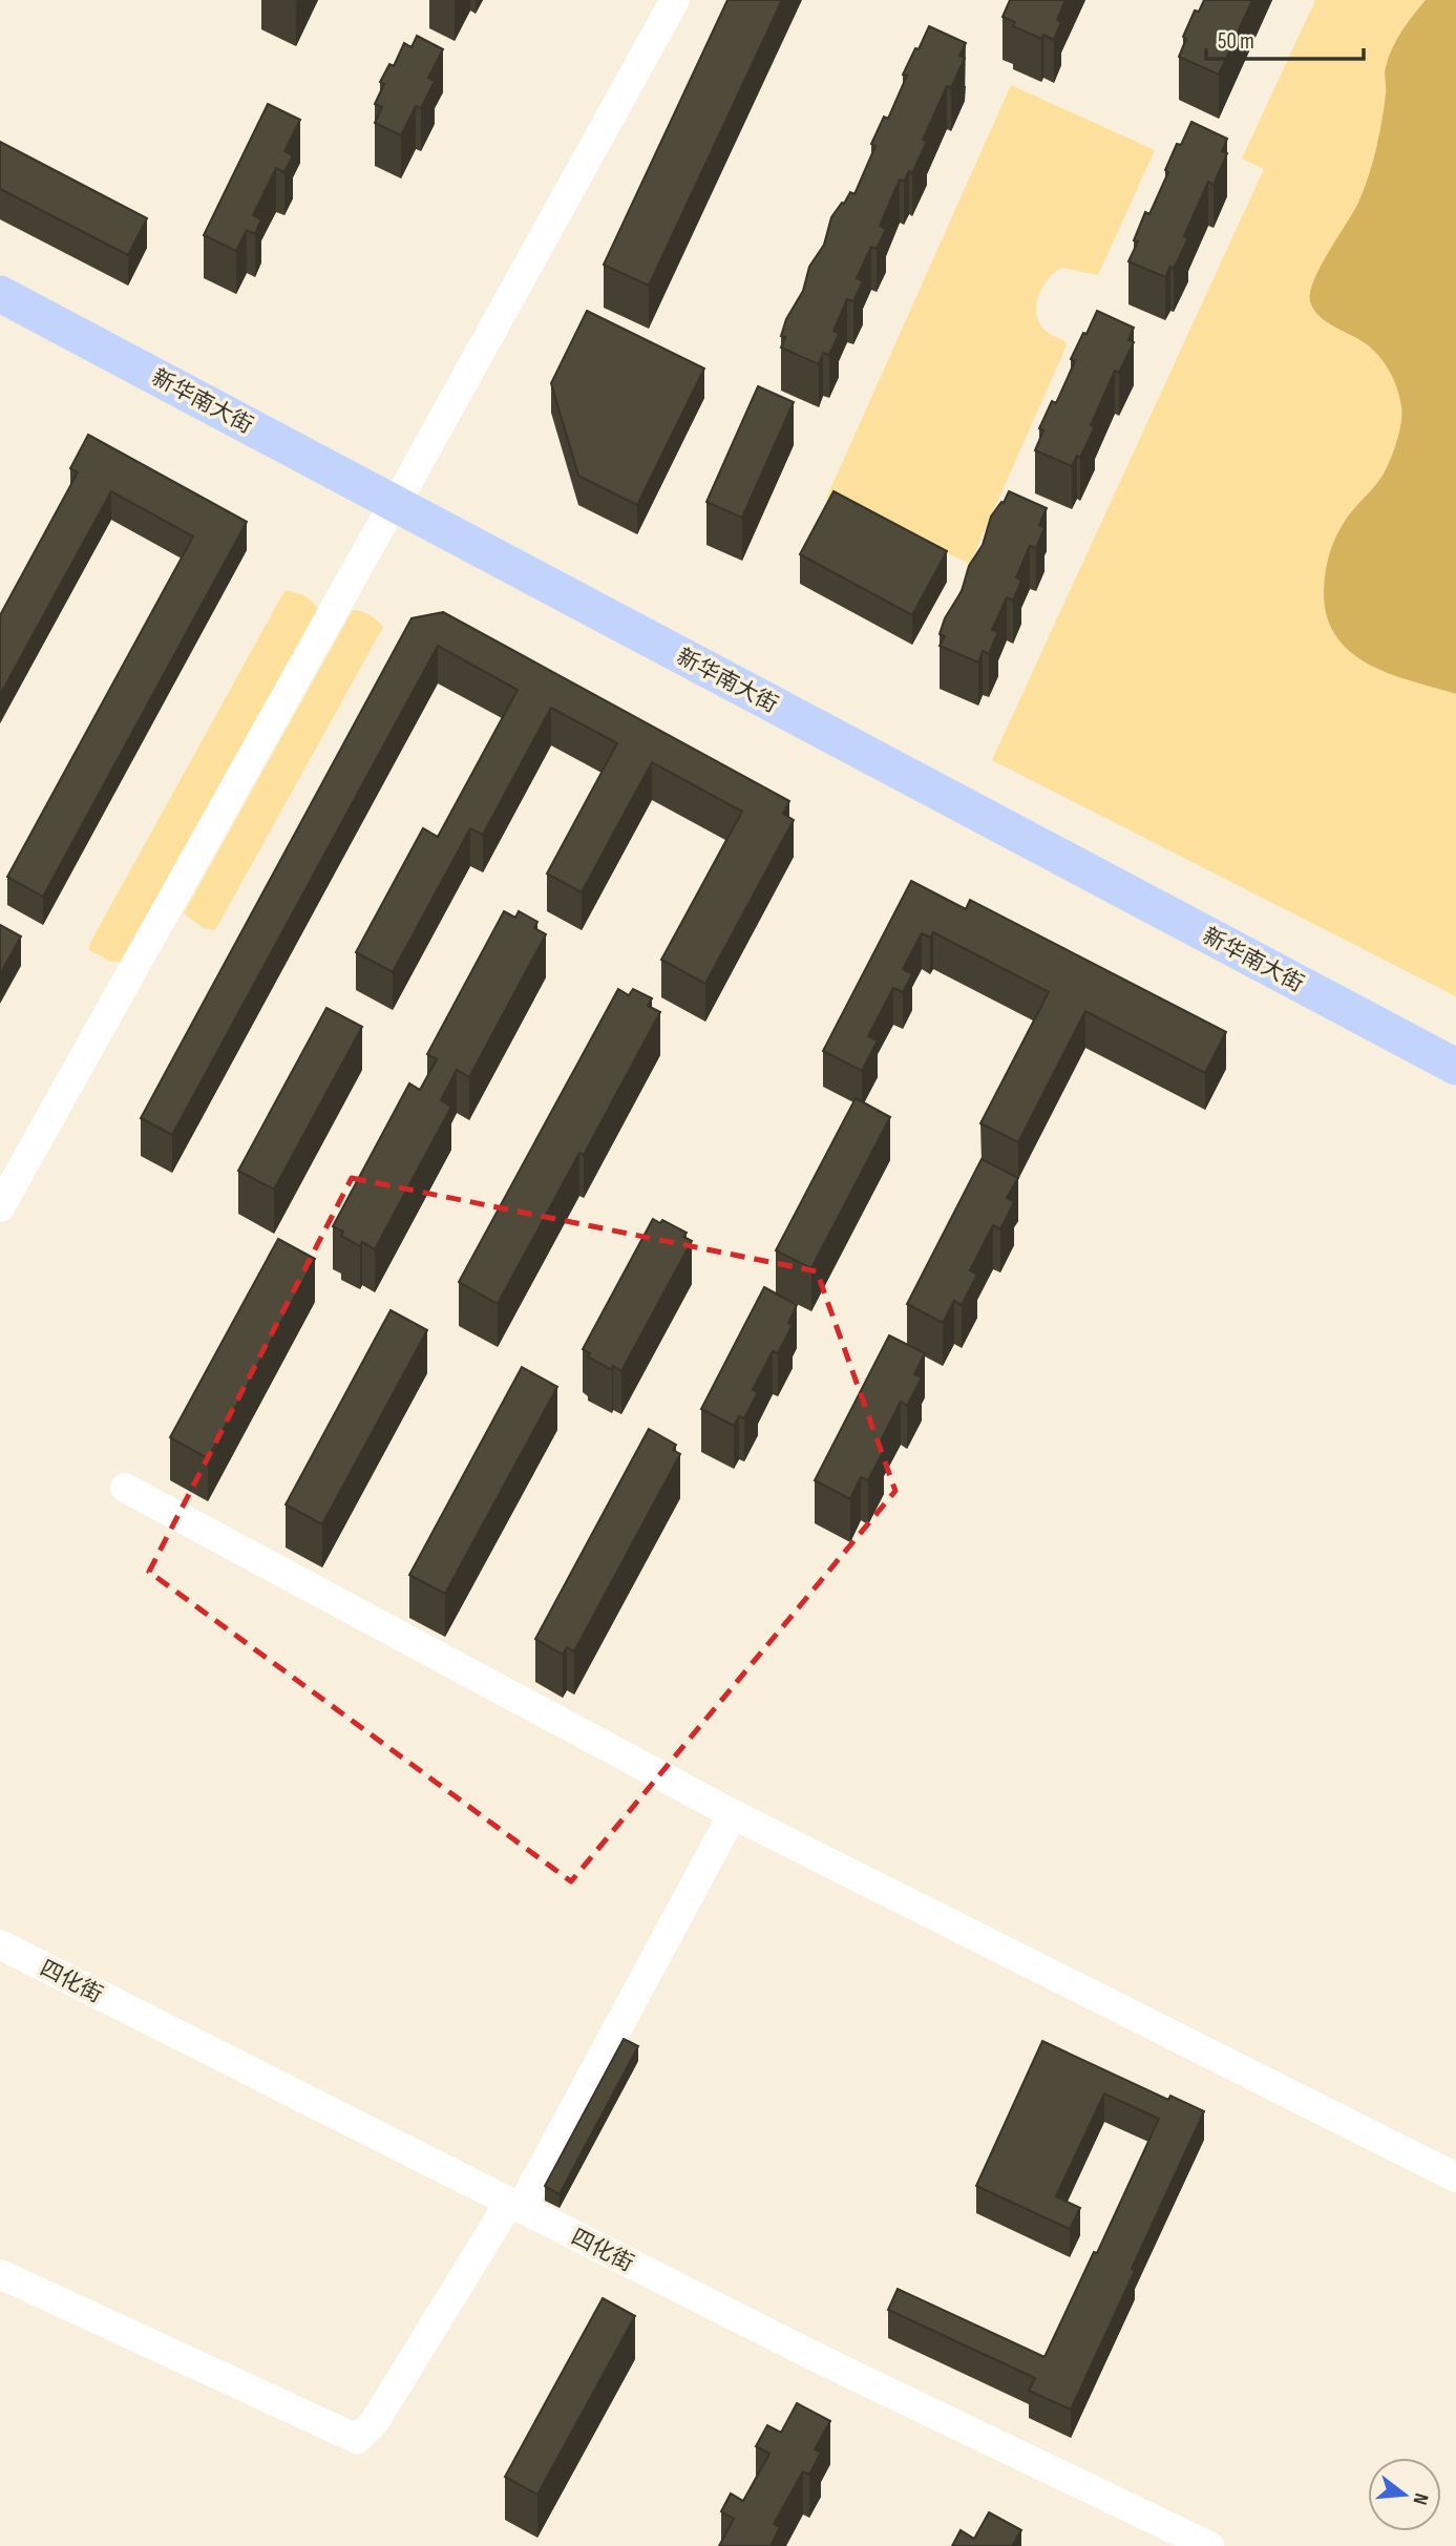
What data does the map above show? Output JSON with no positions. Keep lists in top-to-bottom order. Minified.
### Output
{"streets":{"main road":["新华南大街"],"street":["四化街"]},"scale_bar":"50 m","north":"right"}
